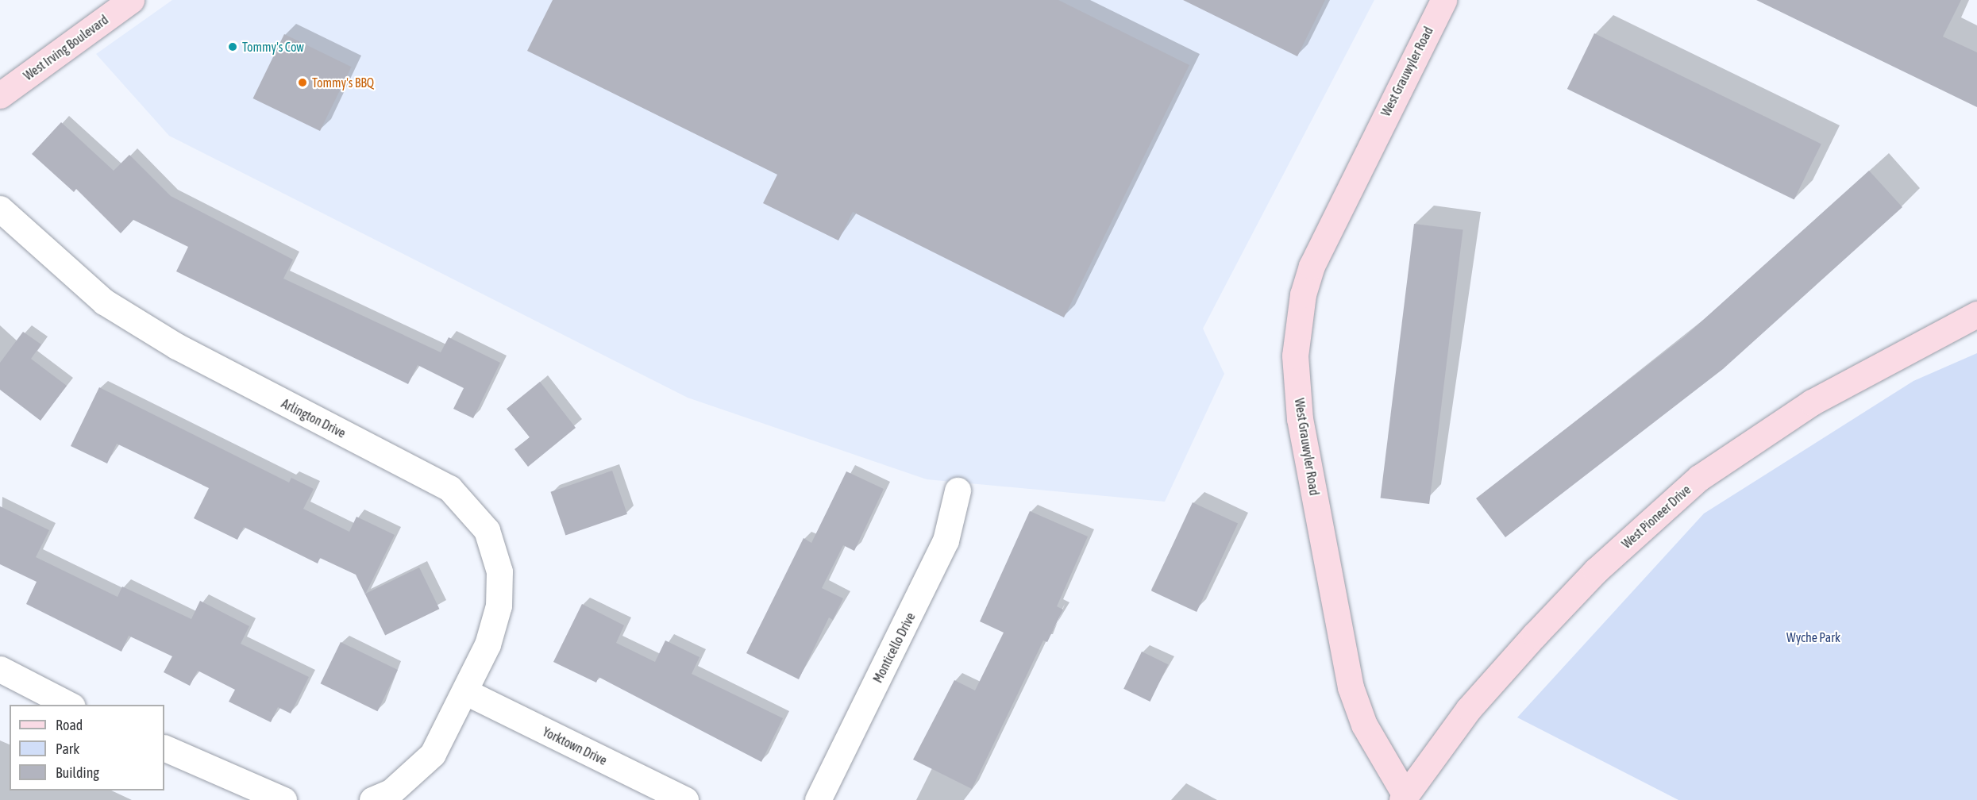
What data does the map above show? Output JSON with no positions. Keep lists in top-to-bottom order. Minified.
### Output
{"streets":{"main road":["West Irving Boulevard","West Grauwyler Road","West Pioneer Drive"],"street":["Arlington Drive","Monticello Drive","Yorktown Drive"]},"crossings":[["West Grauwyler Road","West Pioneer Drive"],["Arlington Drive","Yorktown Drive"]],"parks":["Wyche Park"],"places":["Tommy's Cow","Tommy's BBQ"],"legend":["Road","Park","Building"]}
